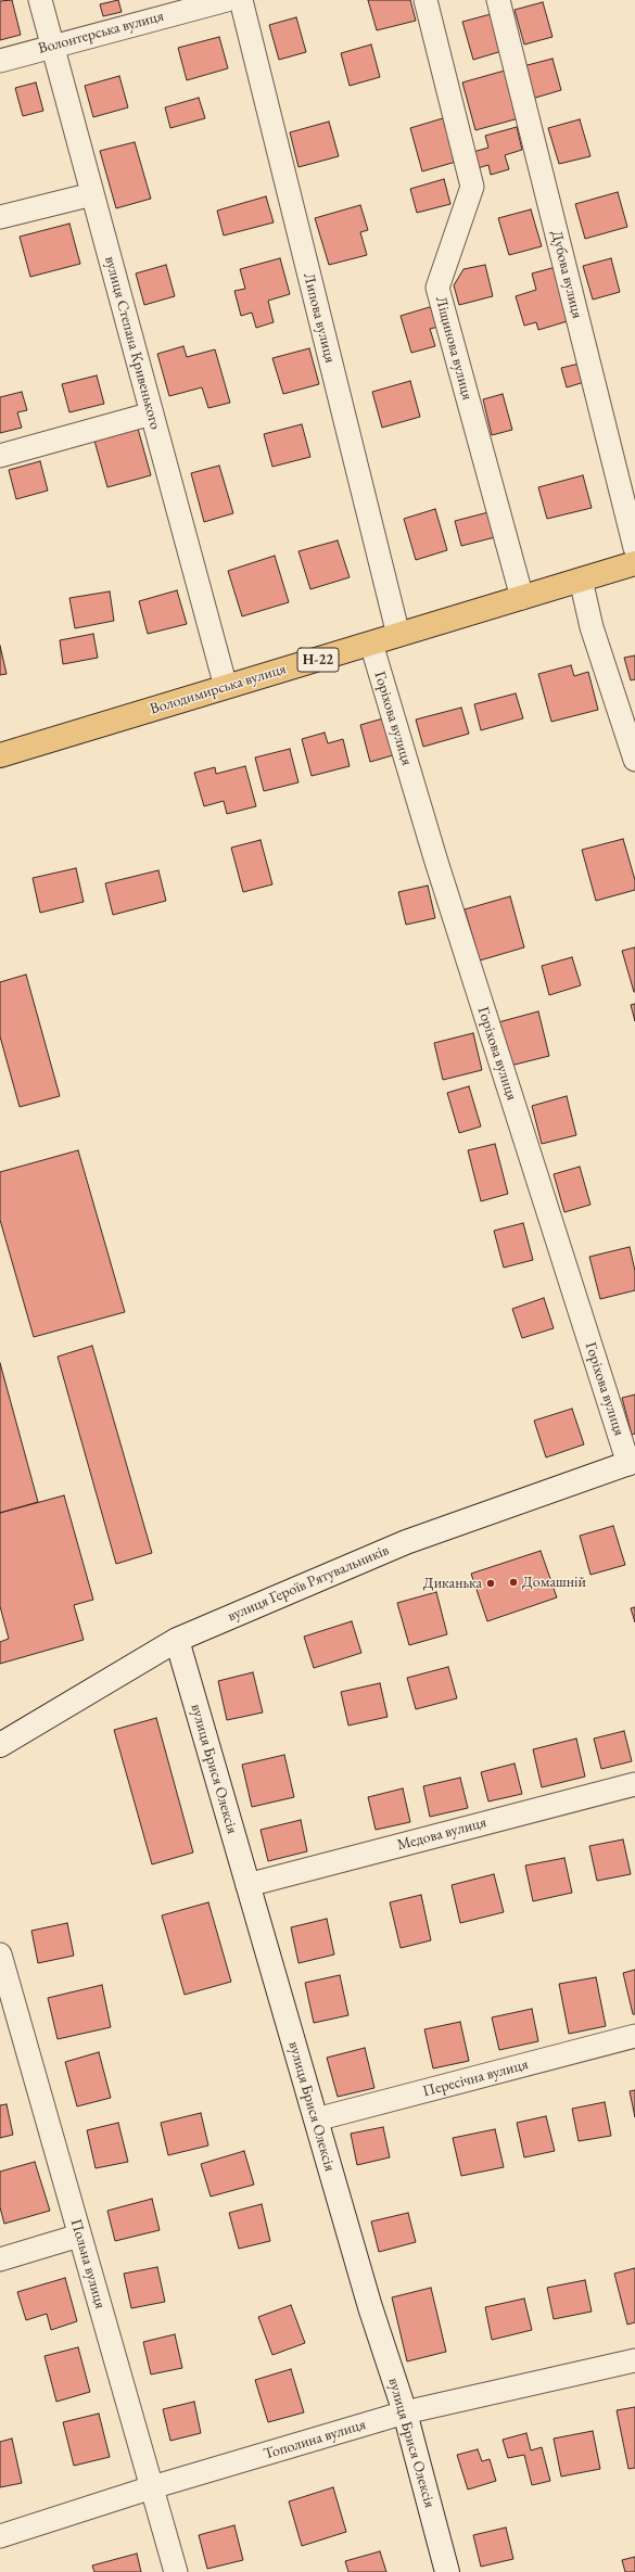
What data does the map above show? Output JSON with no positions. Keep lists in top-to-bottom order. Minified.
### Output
{"streets":{"main road":["Н-22","Володимирська вулиця"],"street":["Волонтерська вулиця","Дубова вулиця","Липова вулиця","вулиця Степана Кривенького","Ліщинова вулиця","Горіхова вулиця","вулиця Героїв Рятувальників","вулиця Брися Олексія","Медова вулиця","Пересічна вулиця","Польна вулиця","Тополина вулиця"]},"crossings":[["Волонтерська вулиця","вулиця Степана Кривенького"],["Липова вулиця","Володимирська вулиця"],["вулиця Степана Кривенького","Володимирська вулиця"],["Ліщинова вулиця","Володимирська вулиця"],["Володимирська вулиця","Горіхова вулиця"],["Горіхова вулиця","вулиця Героїв Рятувальників"],["вулиця Героїв Рятувальників","вулиця Брися Олексія"],["вулиця Брися Олексія","Медова вулиця"],["вулиця Брися Олексія","Пересічна вулиця"],["вулиця Брися Олексія","Тополина вулиця"],["Польна вулиця","Тополина вулиця"]],"places":["Домашній","Диканька"]}
